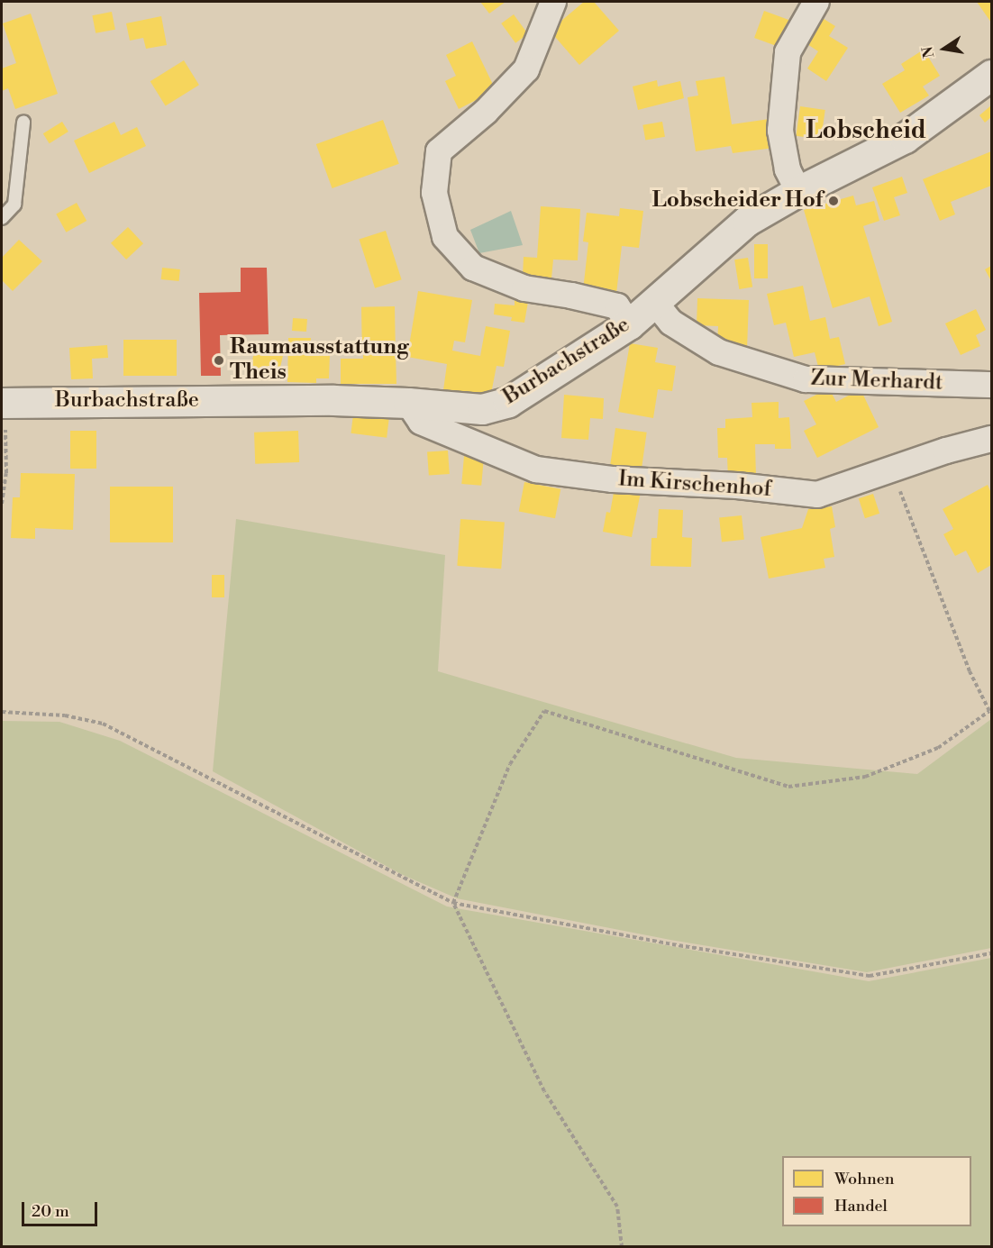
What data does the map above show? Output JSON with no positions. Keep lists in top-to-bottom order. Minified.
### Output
{"streets":{"street":["Burbachstraße","Zur Merhardt","Im Kirschenhof"]},"crossings":[["Burbachstraße","Zur Merhardt"],["Burbachstraße","Im Kirschenhof"]],"districts":["Lobscheid"],"places":["Lobscheider Hof","Raumausstattung Theis"],"legend":["Wohnen","Handel"],"scale_bar":"20 m","north":"left"}
